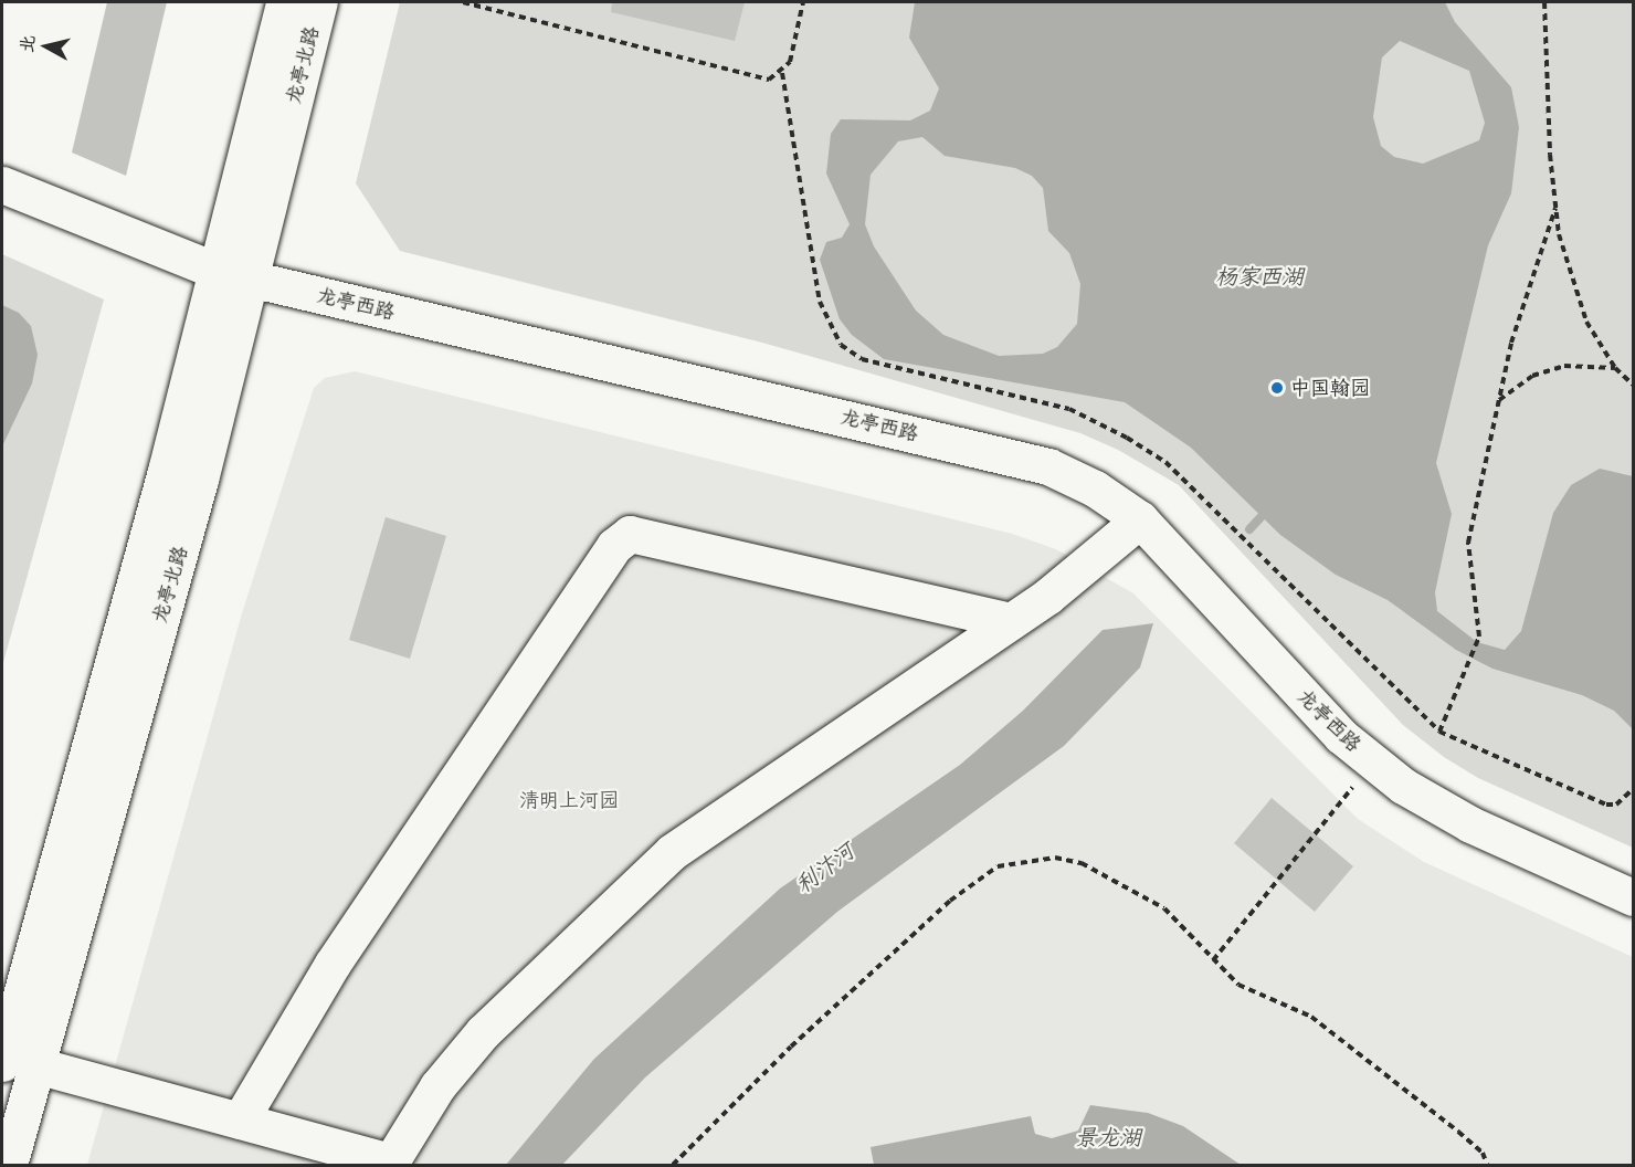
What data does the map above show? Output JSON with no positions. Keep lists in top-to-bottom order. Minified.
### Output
{"streets":{"street":["龙亭北路","龙亭西路"]},"crossings":[["龙亭北路","龙亭西路"]],"water":["杨家西湖","利汴河","景龙湖"],"parks":["清明上河园"],"places":["中国翰园"],"north":"left"}
